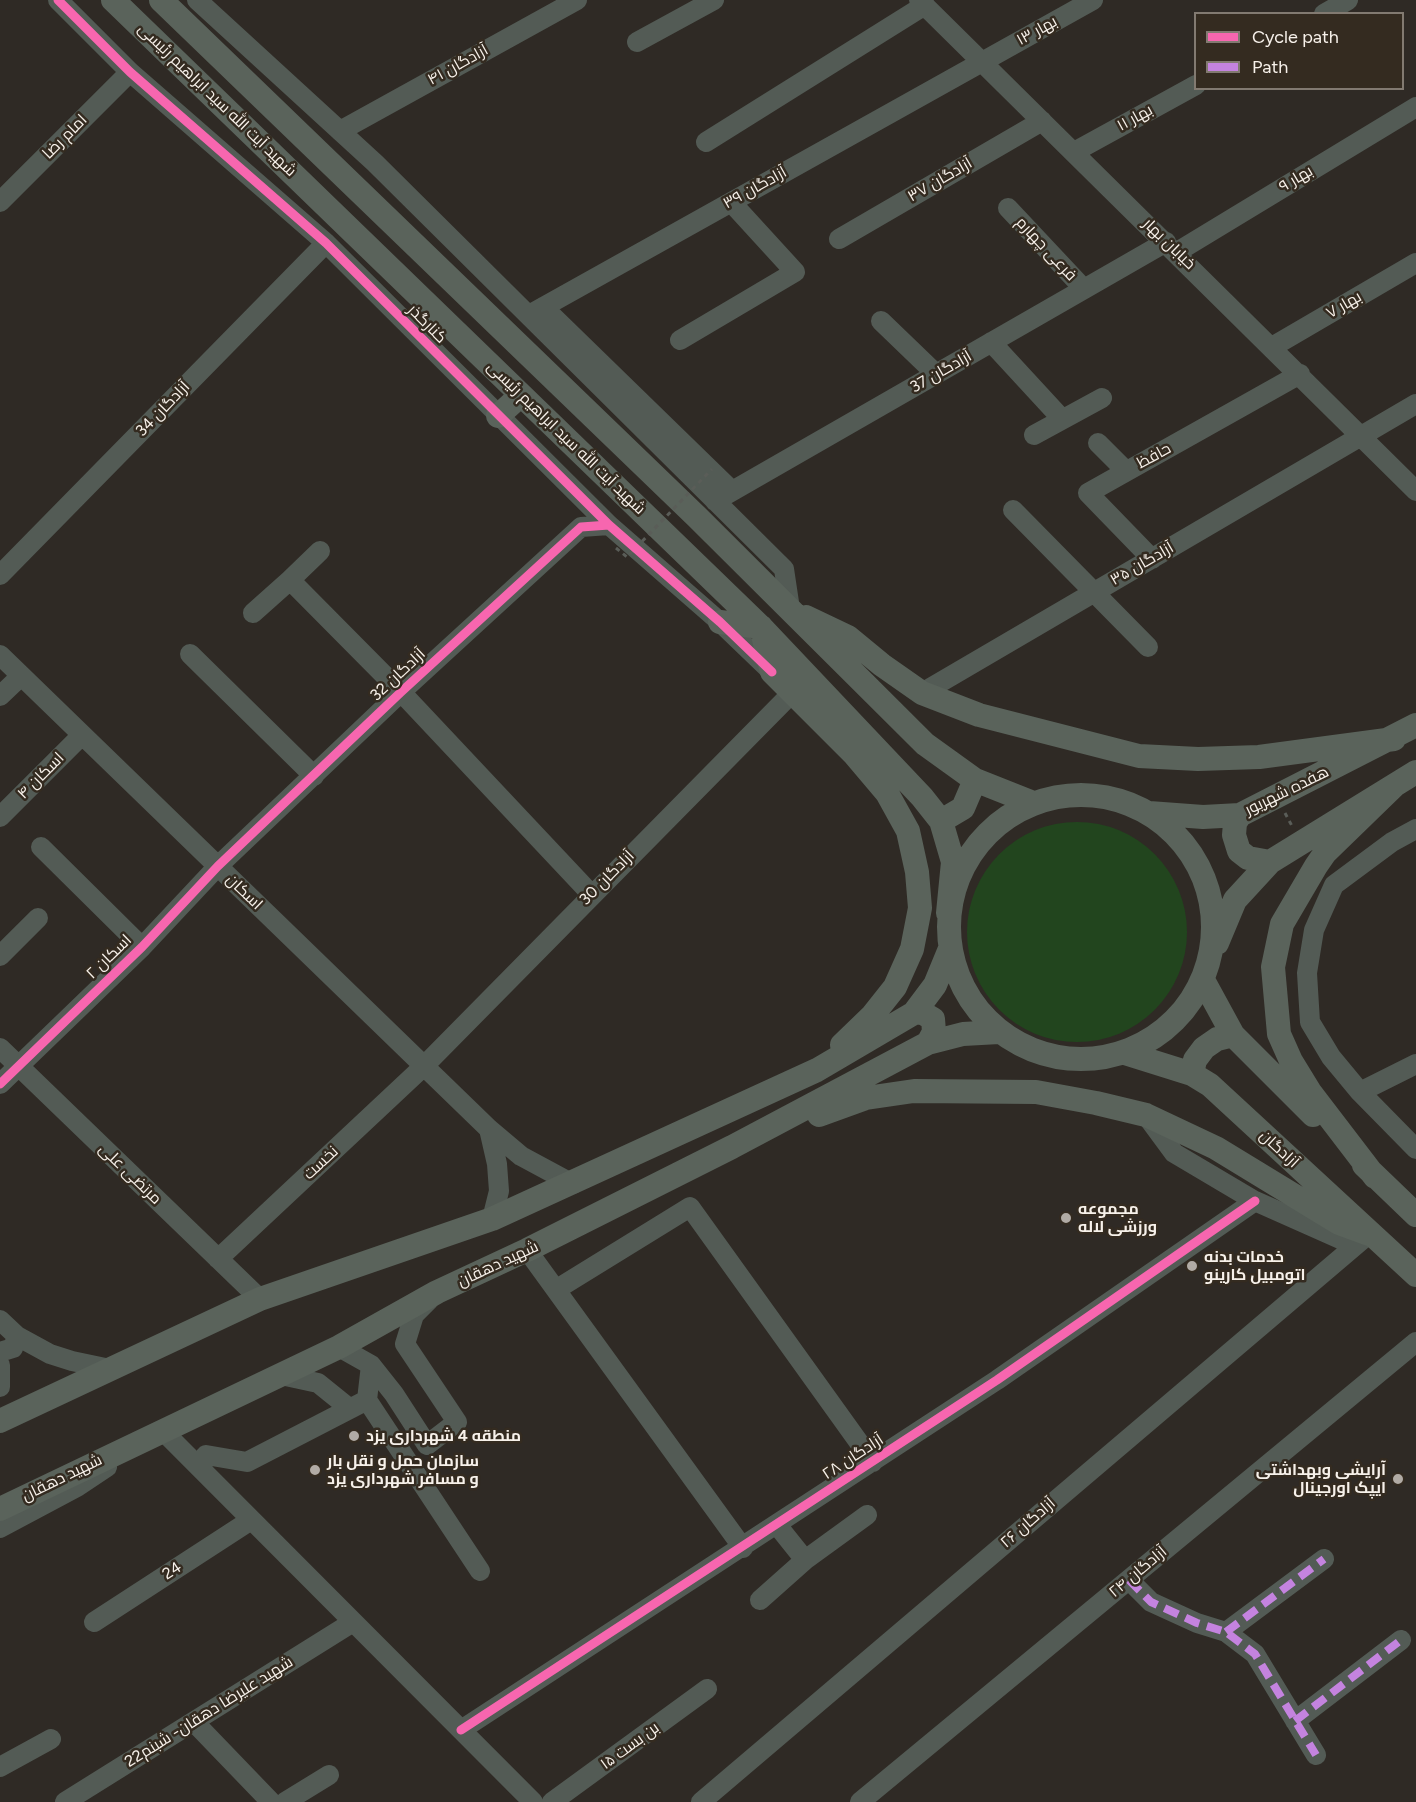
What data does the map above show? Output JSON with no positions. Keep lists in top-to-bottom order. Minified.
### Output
{"streets":{"main road":["شهید آیت الله سید ابراهیم رئیسی","هفده شهریور","آزادگان","شهید دهقان"],"street":["بهار ۱۳","آزادگان ۴۱","بهار ۱۱","امام رضا","بهار ۹","آزادگان ۳۷","آزادگان ۳۹","خیابان بهار","فرعی چهارم","بهار ۷","کنارگذر","آزادگان 37","آزادگان 34","حافظ","آزادگان ۳۵","آزادگان 32","اسکان ۴","آزادگان 30","اسکان","اسکان ۲","نخست","مرتضی علی","۲۸ آزادگان","۲۶ آزادگان","24","۲۴ آزادگان","شهید علیرضا دهقان- شبنم22","بن بست ۱۵"]},"crossings":[["بهار ۱۳","آزادگان ۳۹"],["بهار ۱۳","خیابان بهار"],["بهار ۱۱","خیابان بهار"],["امام رضا","کنارگذر"],["بهار ۹","خیابان بهار"],["بهار ۹","آزادگان 37"],["آزادگان ۳۷","خیابان بهار"],["آزادگان ۳۹","خیابان بهار"],["خیابان بهار","بهار ۷"],["خیابان بهار","آزادگان 37"],["خیابان بهار","حافظ"],["خیابان بهار","آزادگان ۳۵"],["فرعی چهارم","آزادگان 37"],["کنارگذر","آزادگان 34"],["کنارگذر","آزادگان 32"],["حافظ","آزادگان ۳۵"],["آزادگان 32","اسکان"],["آزادگان 32","اسکان ۲"],["اسکان ۴","اسکان"],["آزادگان 30","اسکان"],["آزادگان 30","نخست"],["اسکان","اسکان ۲"],["اسکان","نخست"],["اسکان ۲","مرتضی علی"],["آزادگان","۲۶ آزادگان"],["نخست","مرتضی علی"]],"places":["مجموعه ورزشی لاله","خدمات بدنه اتومبیل کارینو","منطقه 4 شهرداری یزد","سازمان حمل و نقل بار و مسافر شهرداری یزد","آرایشی وبهداشتی ایپک اورجینال"],"legend":["Cycle path","Path"]}
